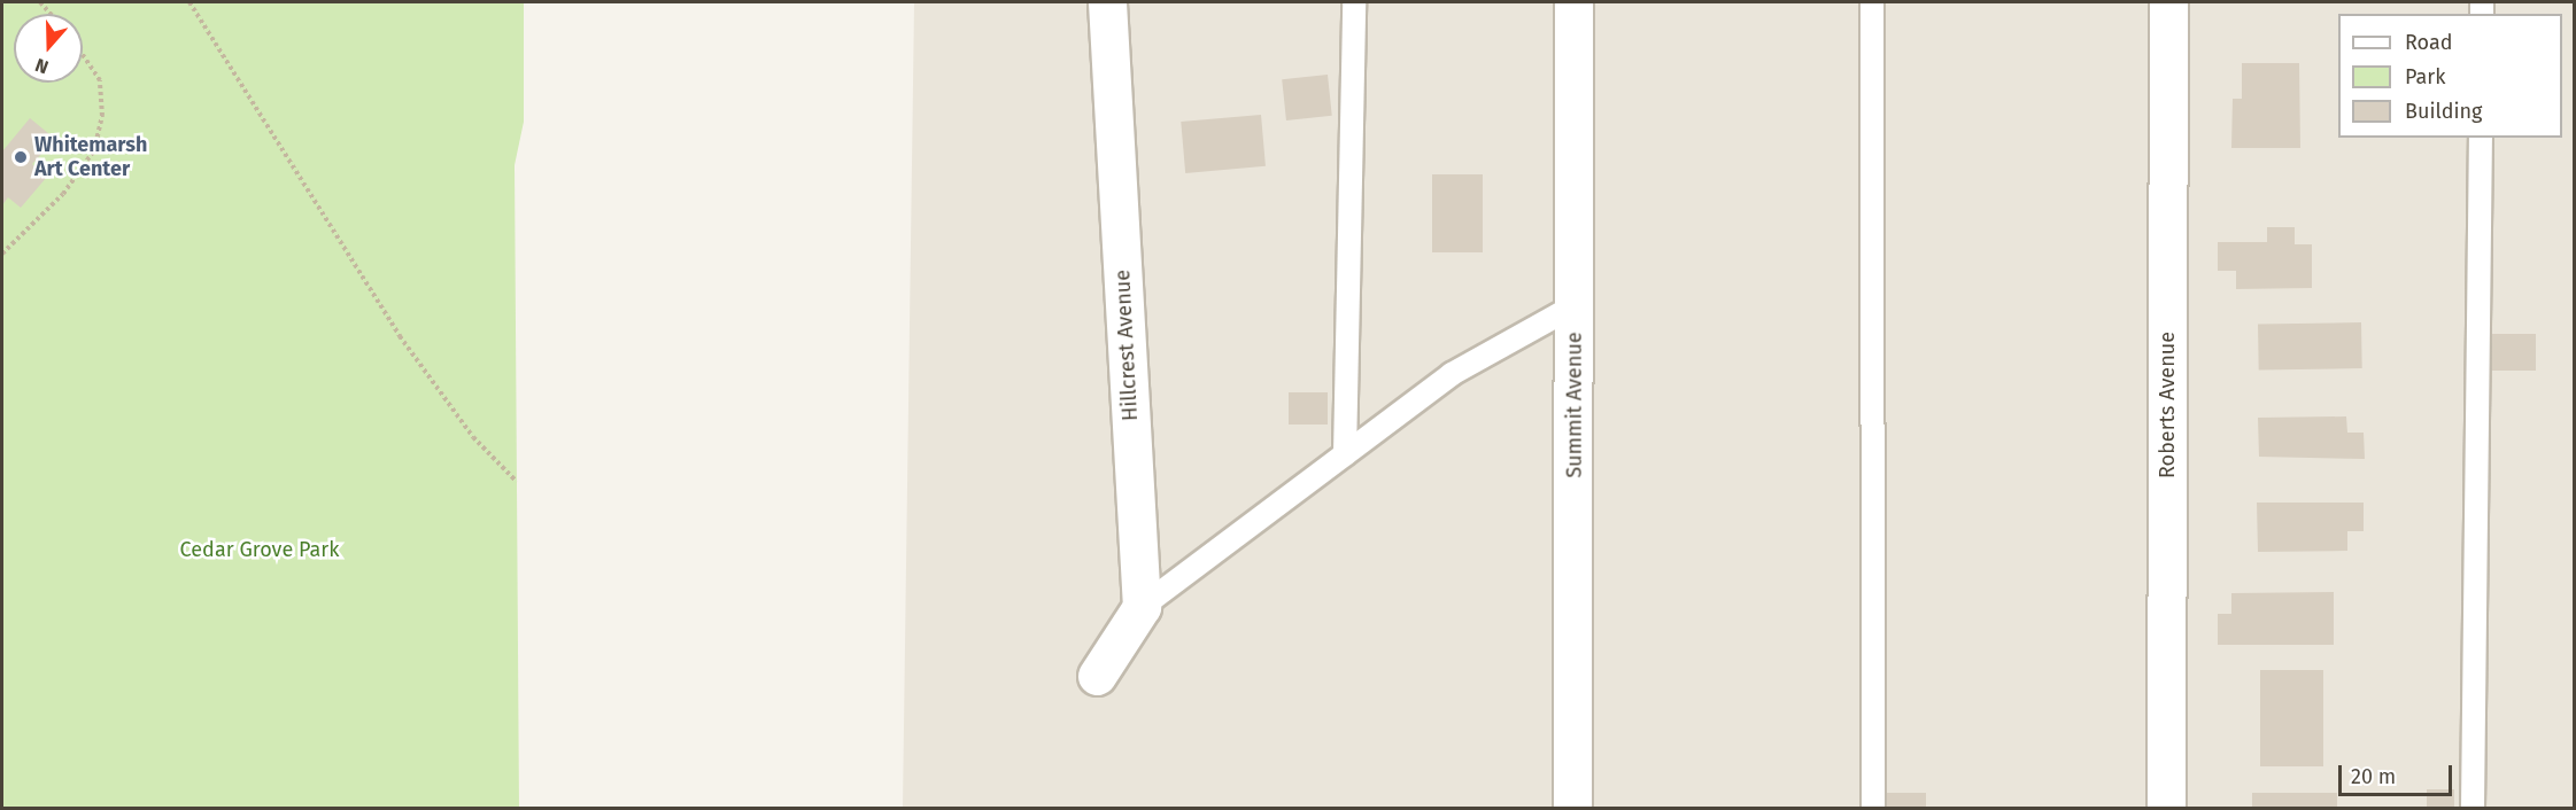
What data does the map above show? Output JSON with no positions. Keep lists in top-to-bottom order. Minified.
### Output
{"streets":{"street":["Hillcrest Avenue","Summit Avenue","Roberts Avenue"]},"parks":["Cedar Grove Park"],"places":["Whitemarsh Art Center"],"legend":["Road","Park","Building"],"scale_bar":"20 m","north":"bottom"}
